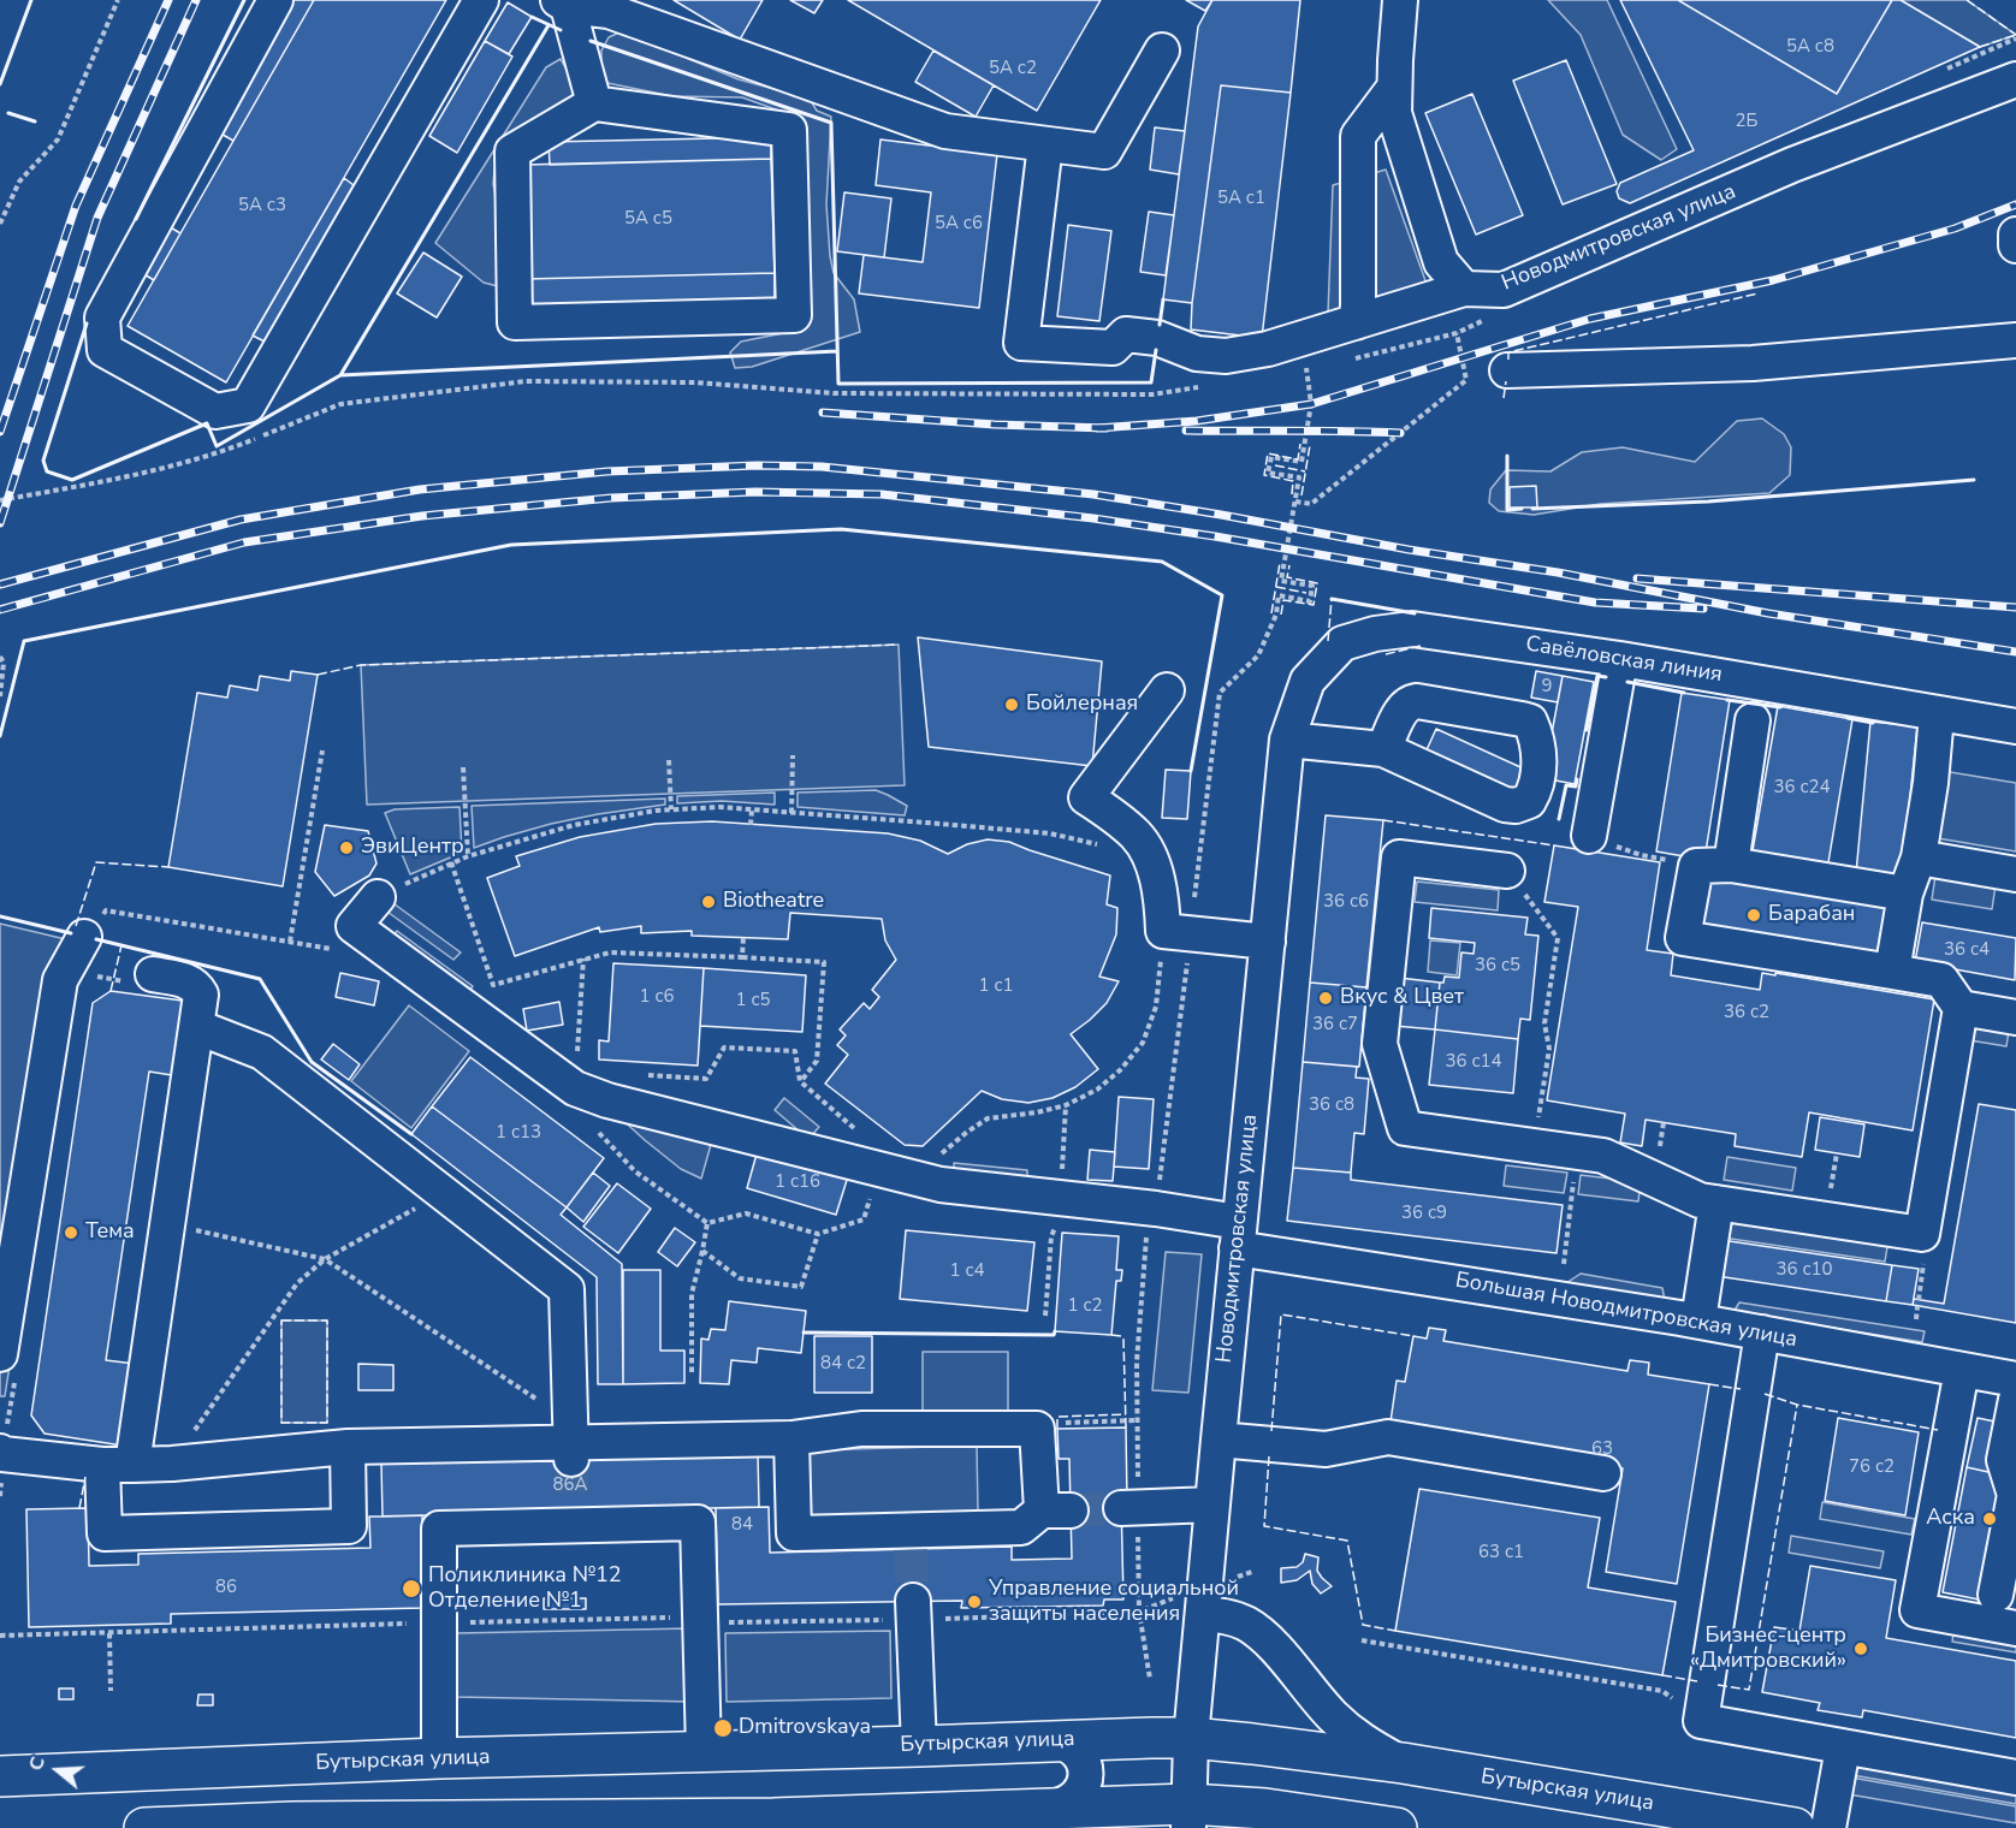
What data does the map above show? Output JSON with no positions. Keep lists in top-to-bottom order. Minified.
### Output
{"streets":{"main road":["Бутырская улица"],"street":["Новодмитровская улица","Савёловская линия","Большая Новодмитровская улица"]},"crossings":[["Новодмитровская улица","Савёловская линия"],["Новодмитровская улица","Большая Новодмитровская улица"],["Новодмитровская улица","Бутырская улица"]],"places":["Бойлерная","ЭвиЦентр","Biotheatre","Барабан","Вкус & Цвет","Тема","Аска","Поликлиника №12 Отделение №1","Управление социальной защиты населения","Бизнес-центр «Дмитровский»","Dmitrovskaya"],"house_numbers":["5А с8","5А с2","2Б","5А с1","5А с3","5А с5","5А с6","9","36 с24","36 с6","36 с4","36 с5","1 с1","1 с6","1 с5","36 с2","36 с7","36 с14","36 с8","1 с13","1 с16","36 с9","36 с10","1 с4","1 с2","84 с2","63","76 с2","86А","84","63 с1","86"],"north":"left"}
